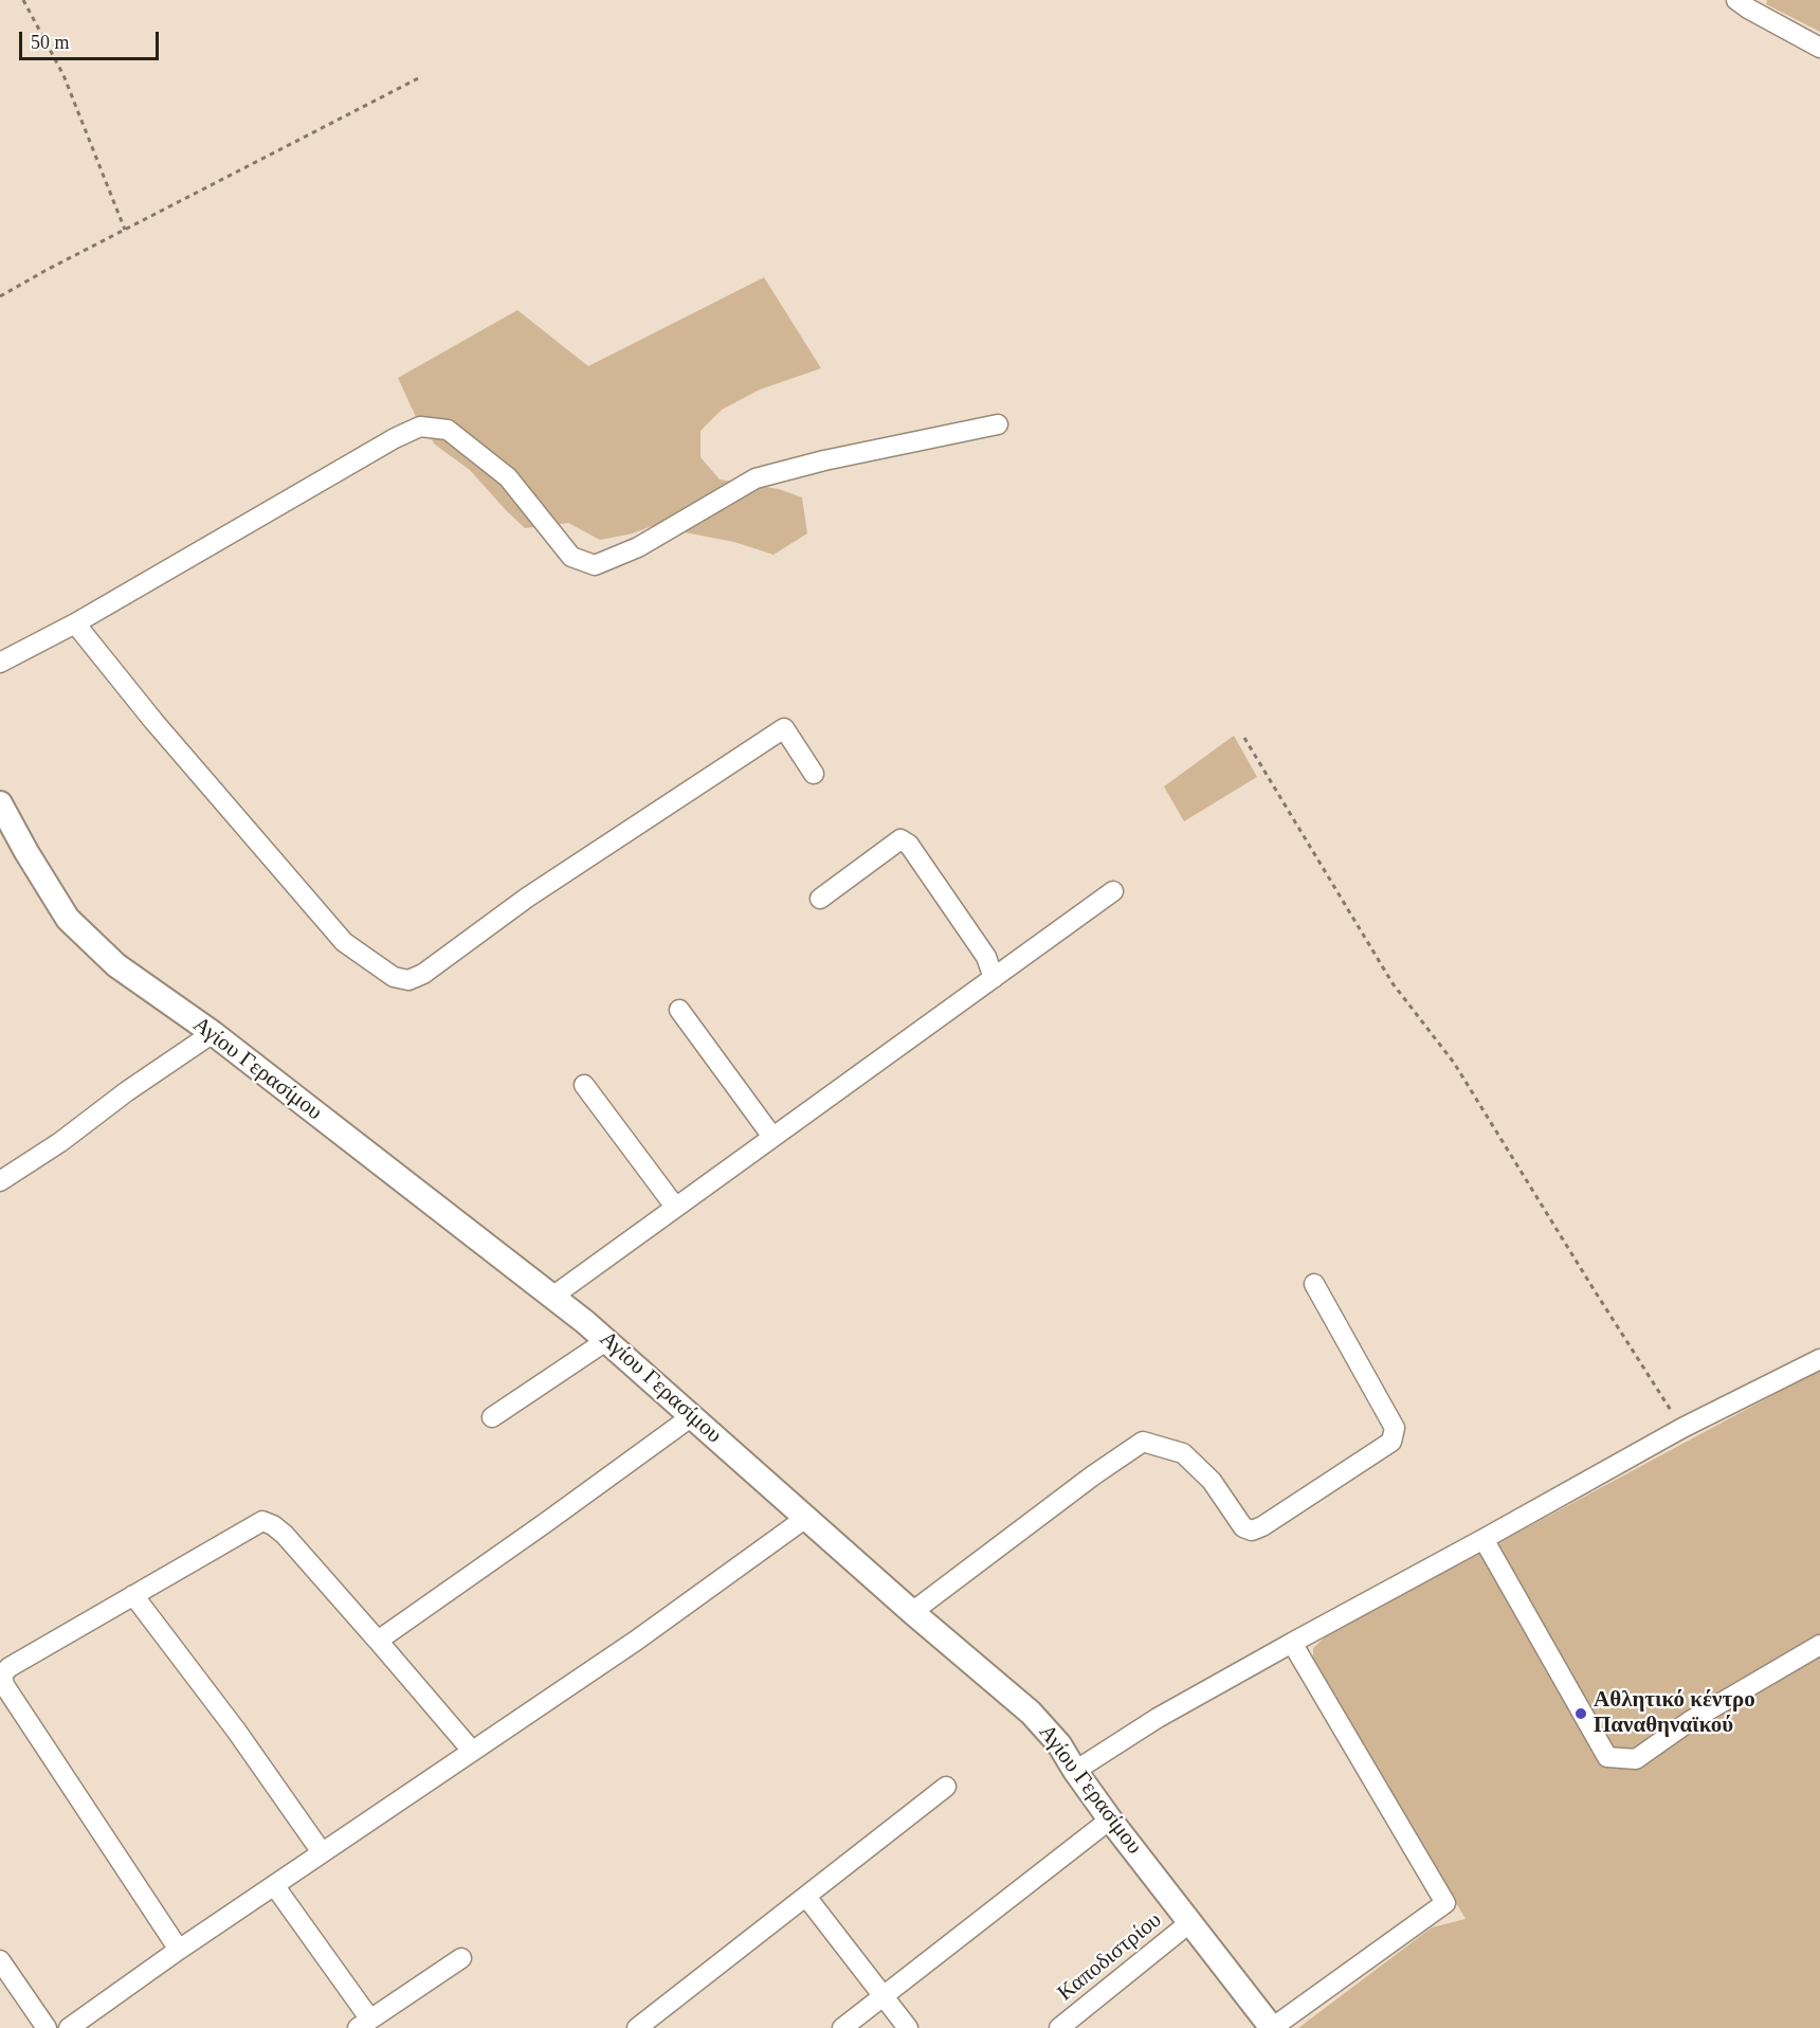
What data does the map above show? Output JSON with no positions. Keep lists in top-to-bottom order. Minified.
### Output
{"streets":{"street":["Αγίου Γερασίμου","Καποδιστρίου"]},"crossings":[["Αγίου Γερασίμου","Καποδιστρίου"]],"places":["Αθλητικό κέντρο Παναθηναϊκού"],"scale_bar":"50 m"}
